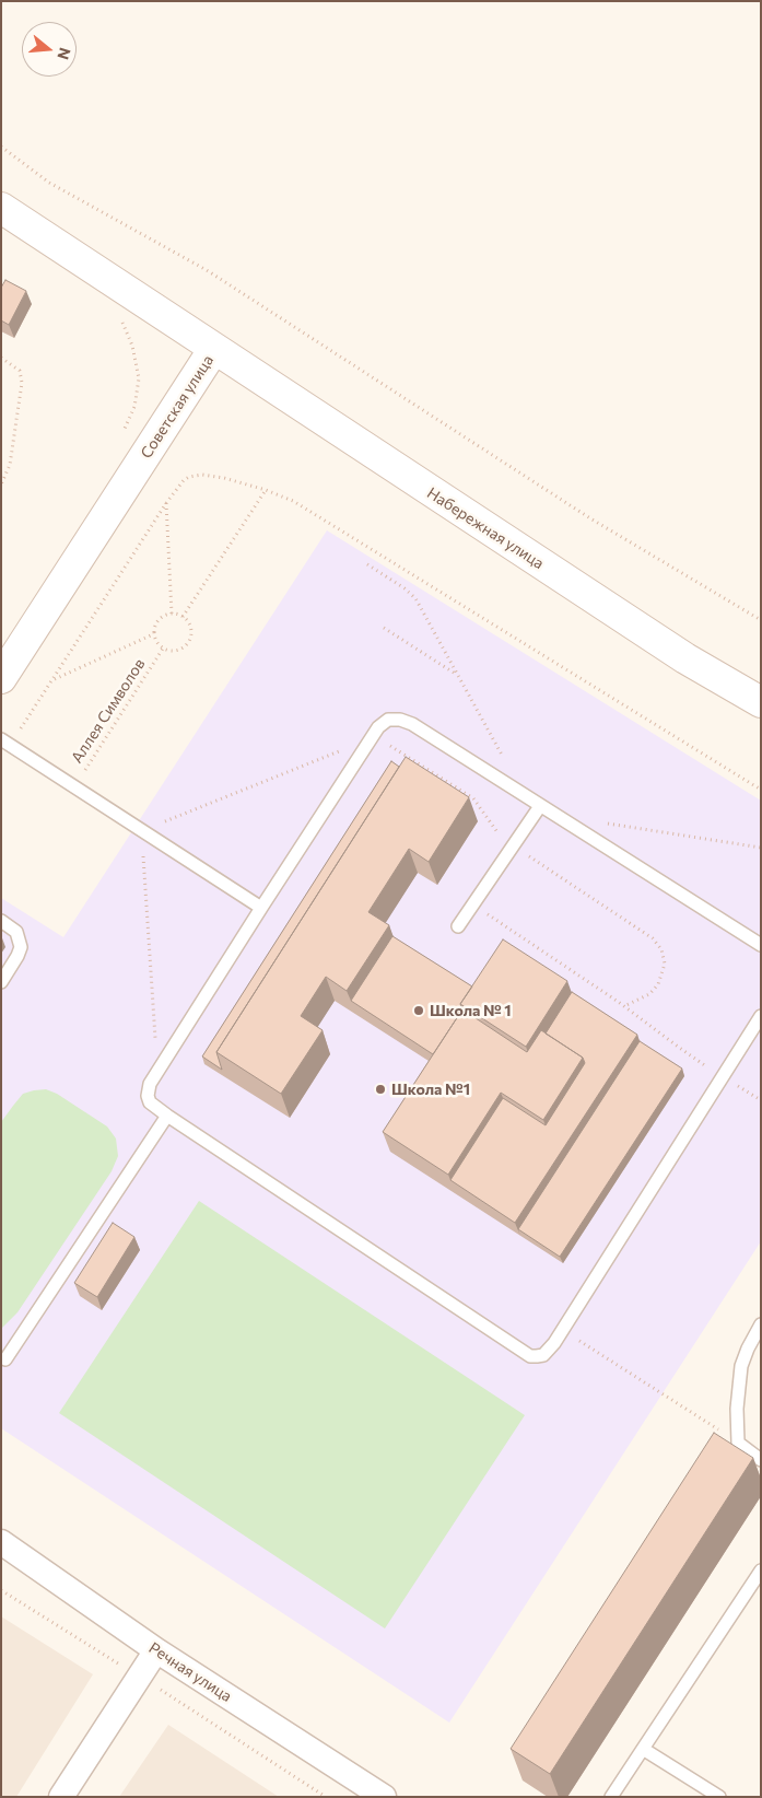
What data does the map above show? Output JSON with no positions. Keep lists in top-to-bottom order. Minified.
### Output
{"streets":{"main road":["Советская улица","Набережная улица"],"street":["Речная улица"],"path":["Аллея Символов"]},"crossings":[["Советская улица","Набережная улица"]],"places":["Школа № 1","Школа №1"],"north":"right"}
